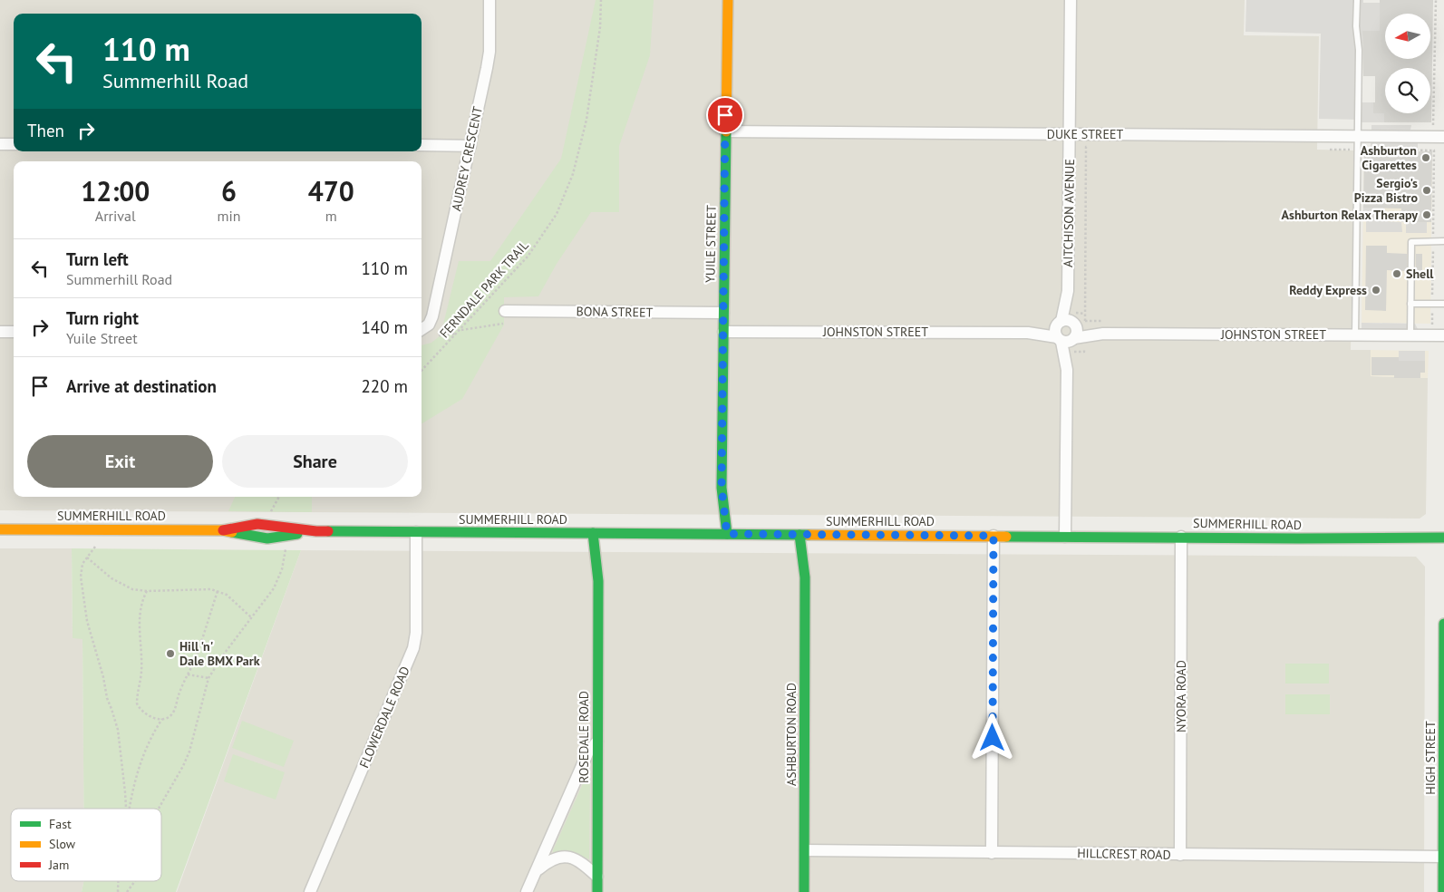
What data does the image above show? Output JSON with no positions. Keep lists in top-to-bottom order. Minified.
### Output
{"streets":{"main road":["YUILE STREET","SUMMERHILL ROAD","ASHBURTON ROAD","ROSEDALE ROAD","HIGH STREET"],"street":["DUKE STREET","AUDREY CRESCENT","AITCHISON AVENUE","BONA STREET","JOHNSTON STREET","NYORA ROAD","FLOWERDALE ROAD","HILLCREST ROAD"],"path":["FERNDALE PARK TRAIL"]},"crossings":[["DUKE STREET","AITCHISON AVENUE"],["DUKE STREET","YUILE STREET"],["AITCHISON AVENUE","JOHNSTON STREET"],["AITCHISON AVENUE","SUMMERHILL ROAD"],["YUILE STREET","BONA STREET"],["YUILE STREET","JOHNSTON STREET"],["YUILE STREET","SUMMERHILL ROAD"],["SUMMERHILL ROAD","NYORA ROAD"],["SUMMERHILL ROAD","FLOWERDALE ROAD"],["SUMMERHILL ROAD","ASHBURTON ROAD"],["SUMMERHILL ROAD","ROSEDALE ROAD"],["NYORA ROAD","HILLCREST ROAD"],["ASHBURTON ROAD","HILLCREST ROAD"],["HIGH STREET","HILLCREST ROAD"]],"places":["Ashburton Cigarettes","Sergio's Pizza Bistro","Ashburton Relax Therapy","Shell","Reddy Express","Hill 'n' Dale BMX Park"],"legend":["Fast","Slow","Jam"],"north":"left","page":{"turn":["110 m","Summerhill Road"],"then":"Then","eta":["12:00","Arrival","6","min","470","m"],"list":[{"name":"Turn left","note":"Summerhill Road","value":"110 m"},{"name":"Turn right","note":"Yuile Street","value":"140 m"},{"name":"Arrive at destination","value":"220 m"}],"buttons":["Exit","Share"]}}
